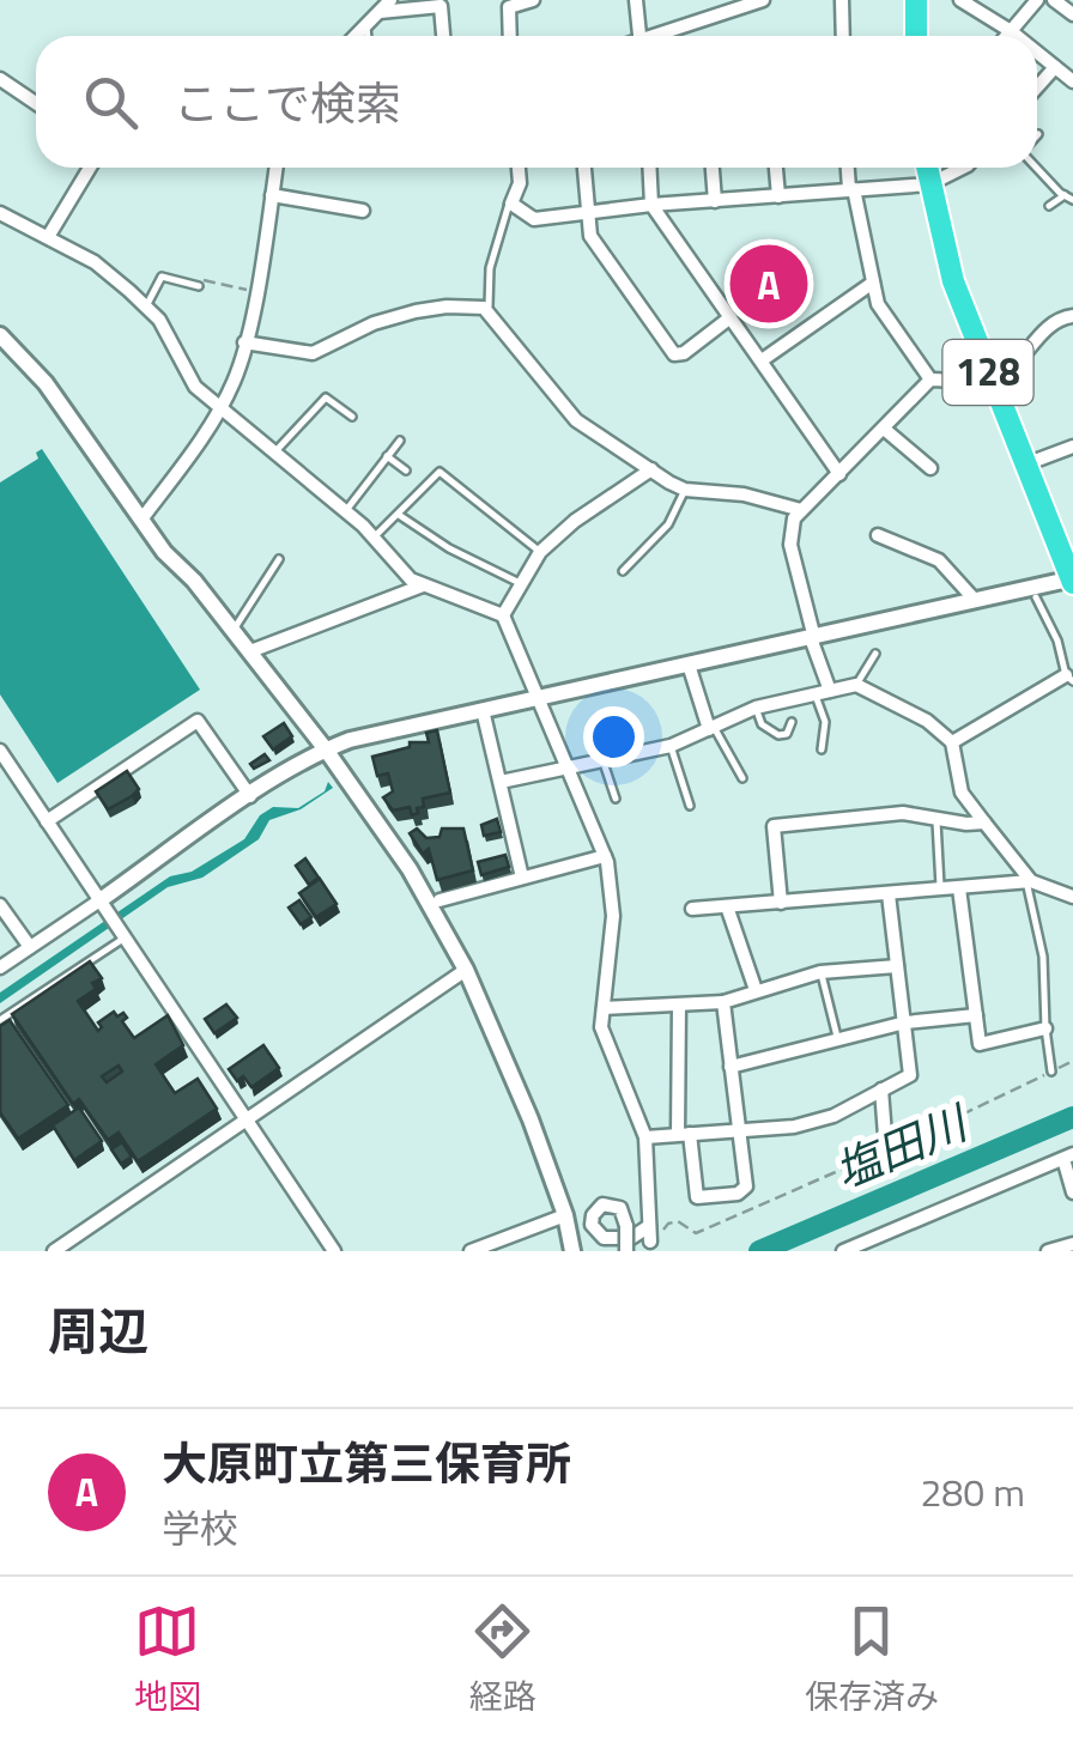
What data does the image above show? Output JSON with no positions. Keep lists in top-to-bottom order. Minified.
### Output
{"streets":{"highway":["128"]},"water":["塩田川"],"page":{"search":"ここで検索","pins":"A","heading":"周辺","list":[{"mark":"A","name":"大原町立第三保育所","note":"学校","value":"280 m"}],"nav":["地図","経路","保存済み"]}}
